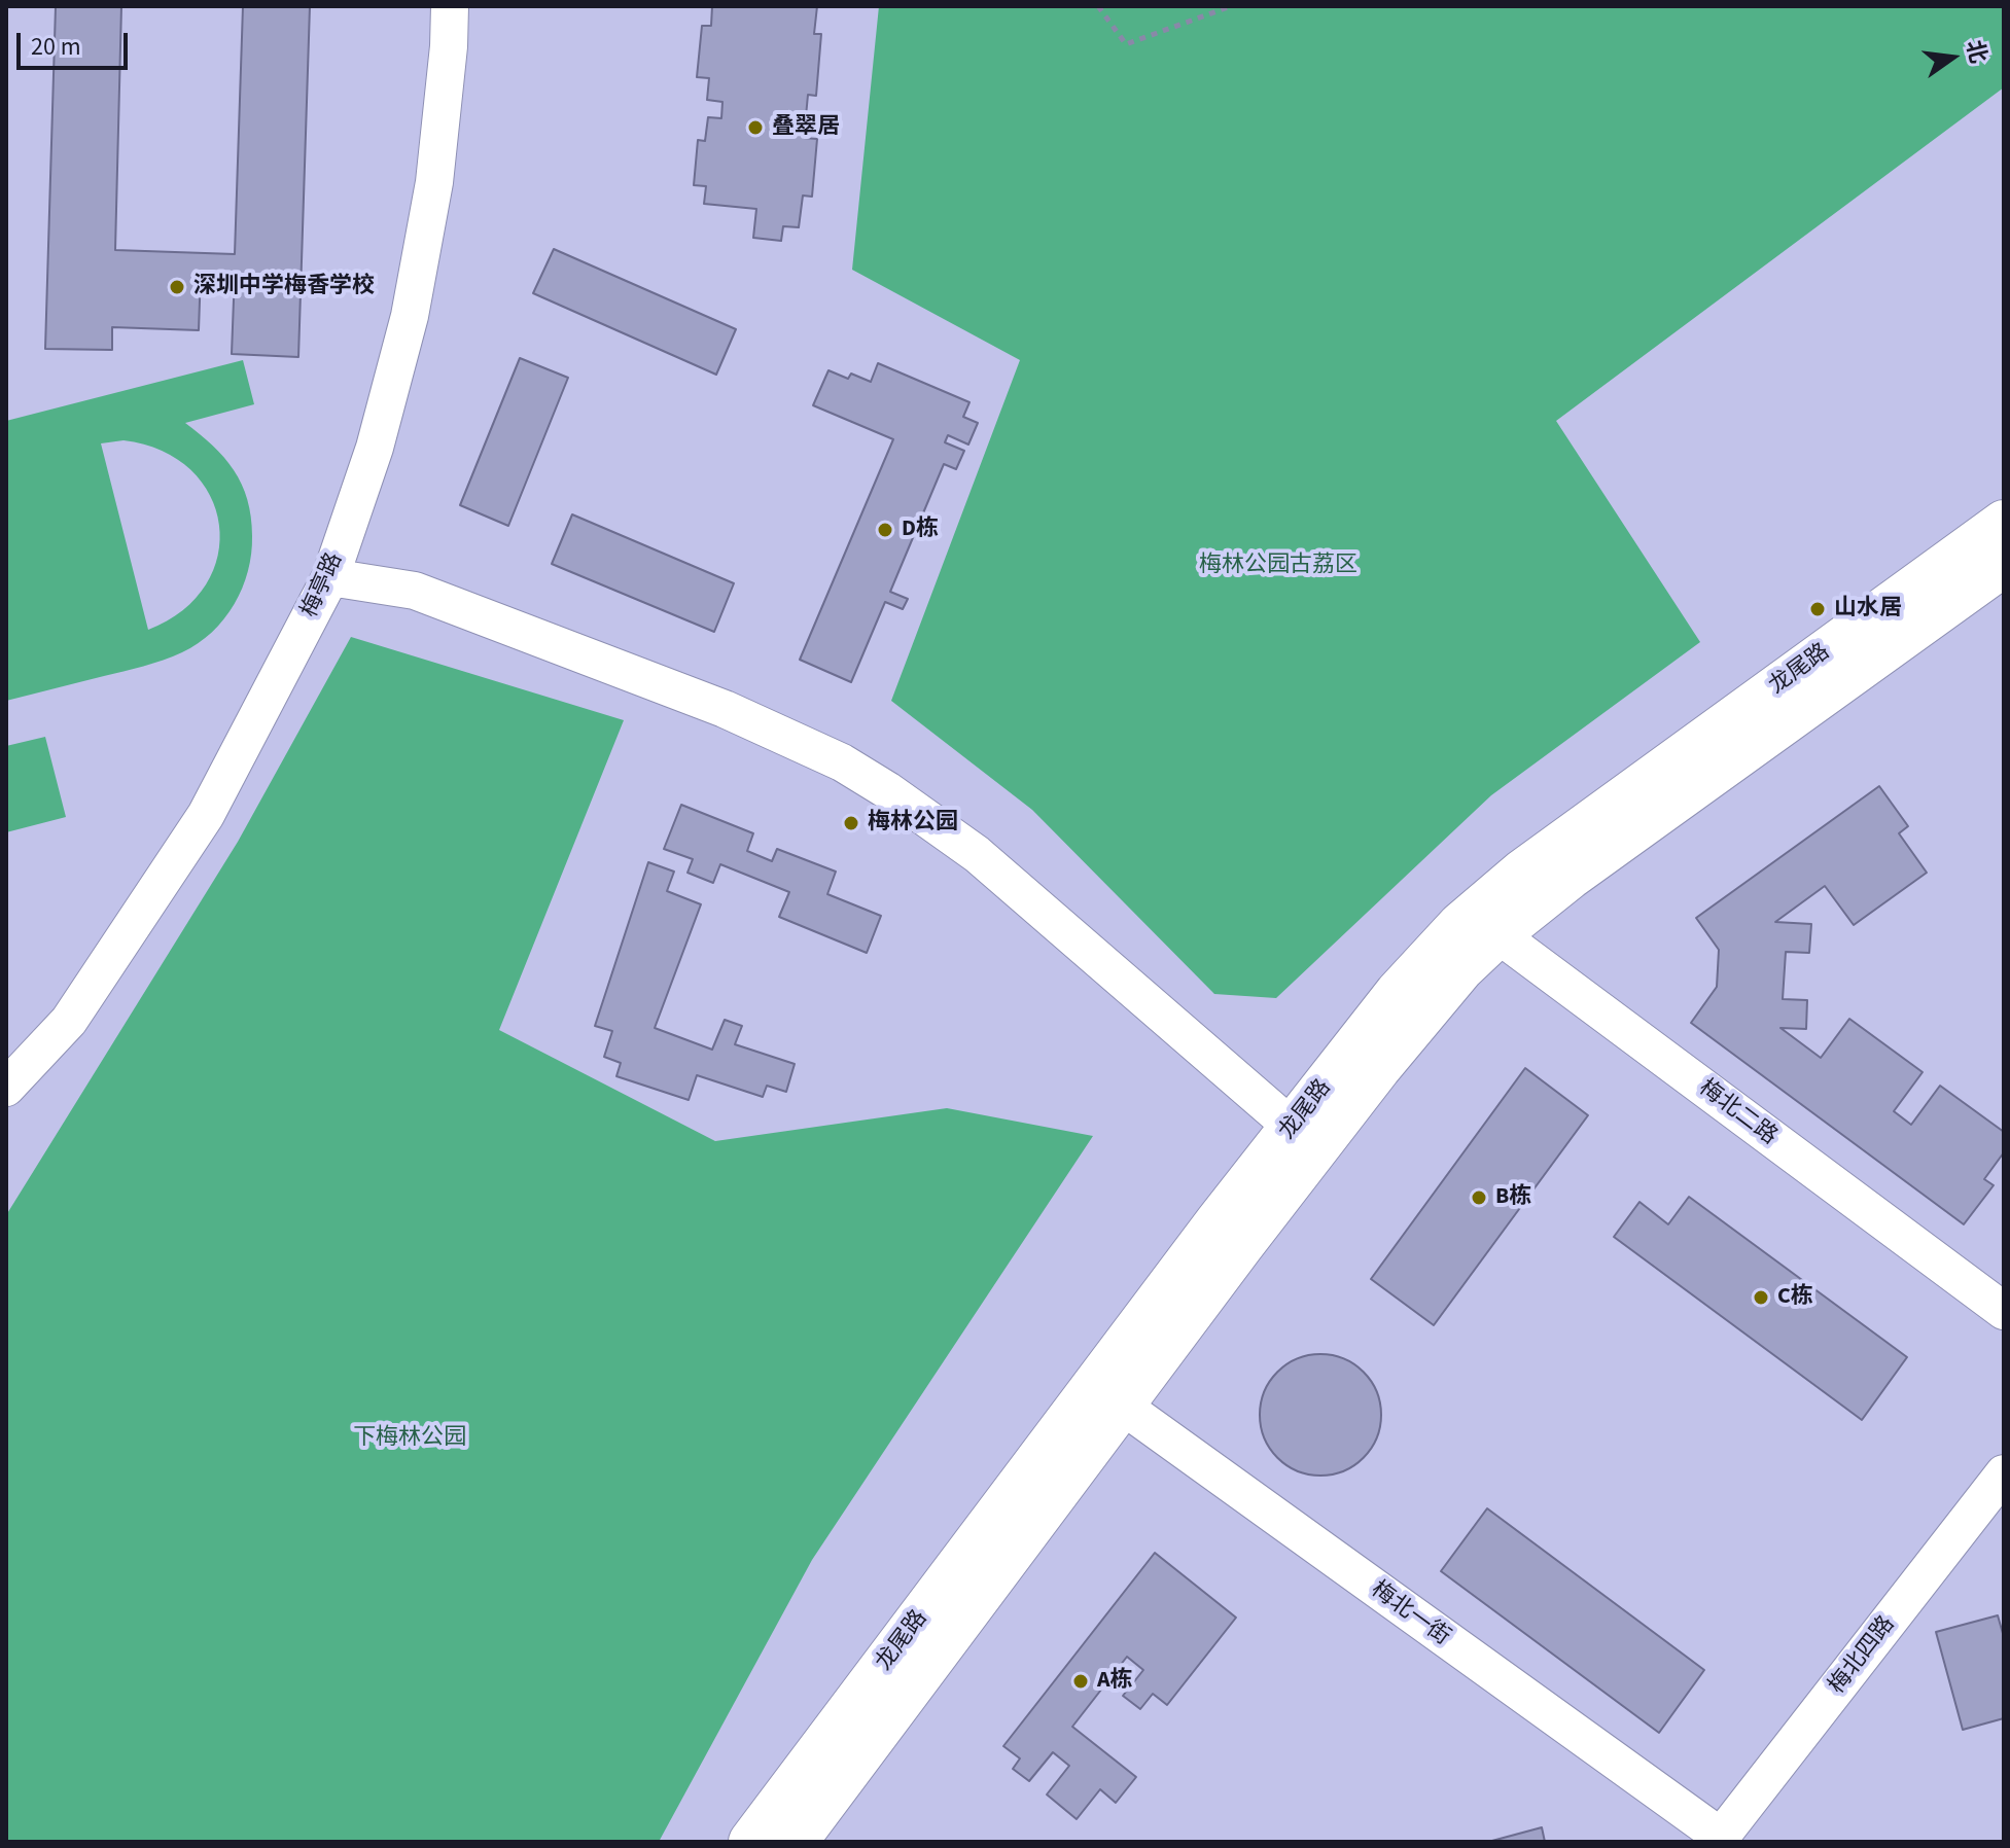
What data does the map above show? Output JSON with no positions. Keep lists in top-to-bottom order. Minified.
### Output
{"streets":{"street":["梅亭路","龙尾路","梅北二路","梅北一街","梅北四路"]},"crossings":[["龙尾路","梅北二路"],["龙尾路","梅北一街"],["梅北一街","梅北四路"]],"parks":["梅林公园古荔区","下梅林公园"],"places":["叠翠居","深圳中学梅香学校","D栋","山水居","梅林公园","B栋","C栋","A栋"],"scale_bar":"20 m","north":"right"}
